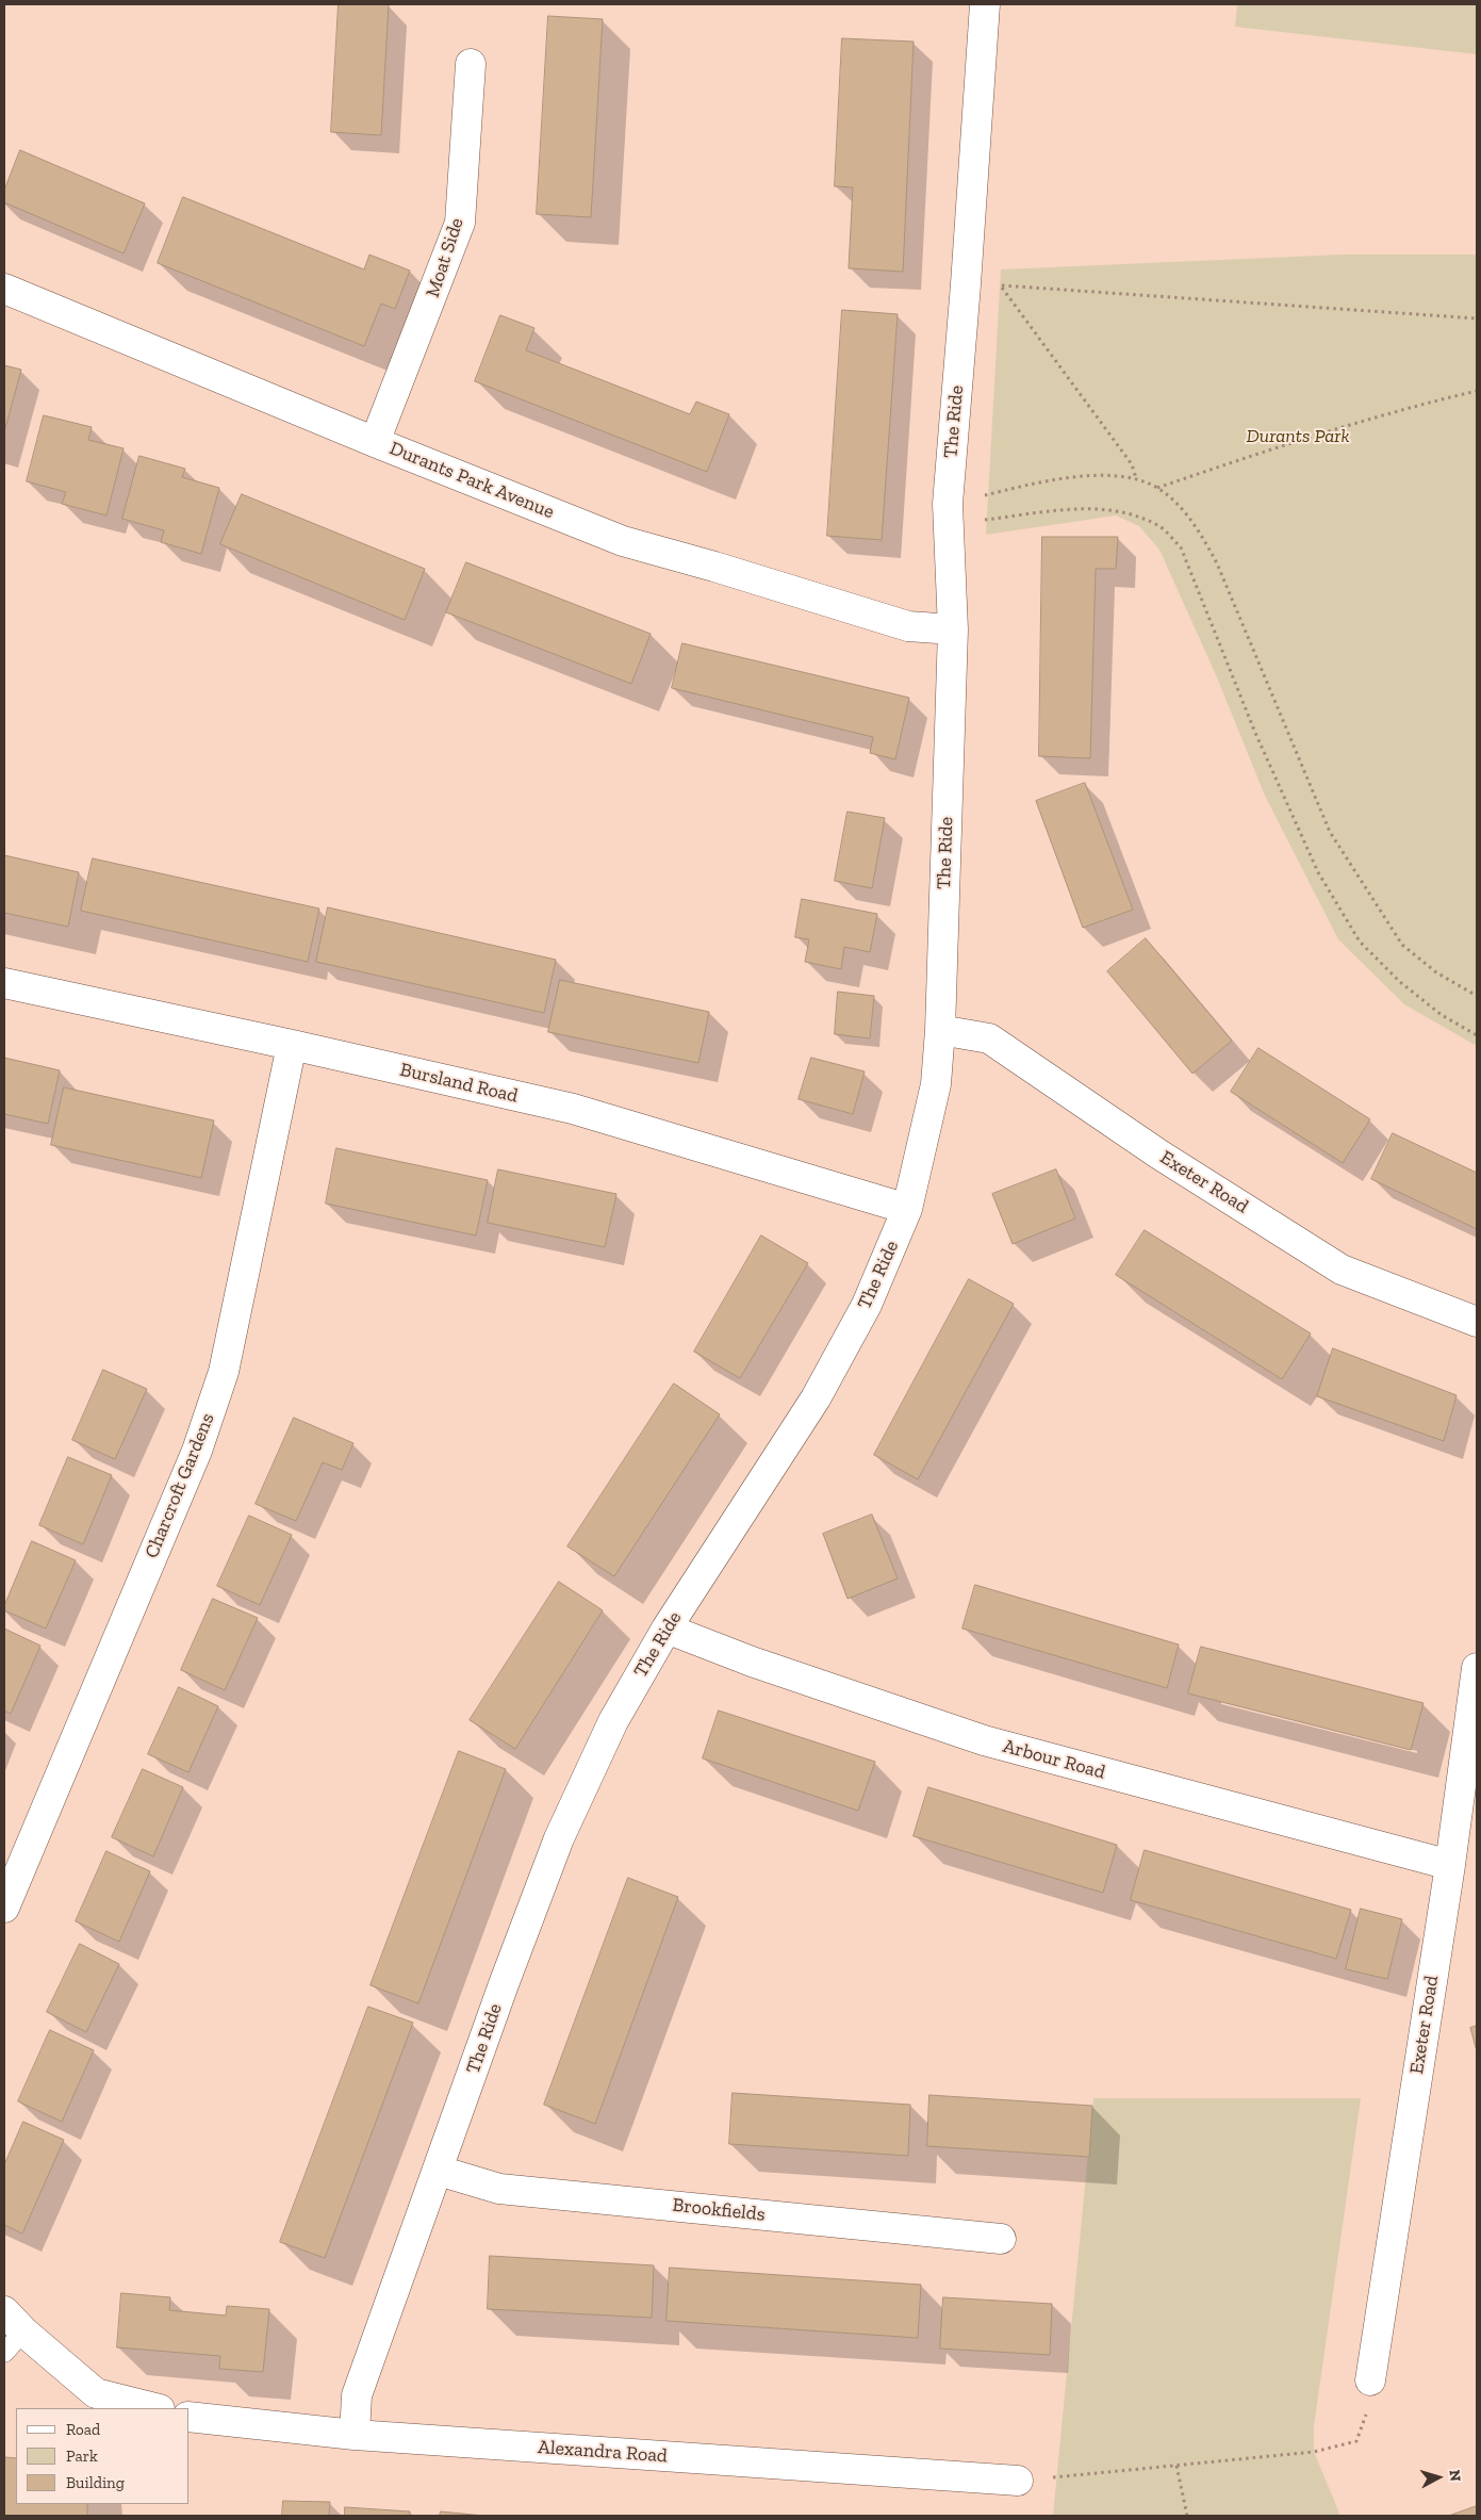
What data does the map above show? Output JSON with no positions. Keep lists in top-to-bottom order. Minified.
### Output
{"streets":{"street":["Moat Side","The Ride","Durants Park Avenue","Bursland Road","Exeter Road","Charcroft Gardens","Arbour Road","Brookfields","Alexandra Road"]},"crossings":[["Moat Side","Durants Park Avenue"],["The Ride","Durants Park Avenue"],["The Ride","Bursland Road"],["The Ride","Exeter Road"],["The Ride","Arbour Road"],["The Ride","Brookfields"],["The Ride","Alexandra Road"],["Bursland Road","Charcroft Gardens"],["Exeter Road","Arbour Road"]],"parks":["Durants Park"],"legend":["Road","Park","Building"],"north":"right"}
